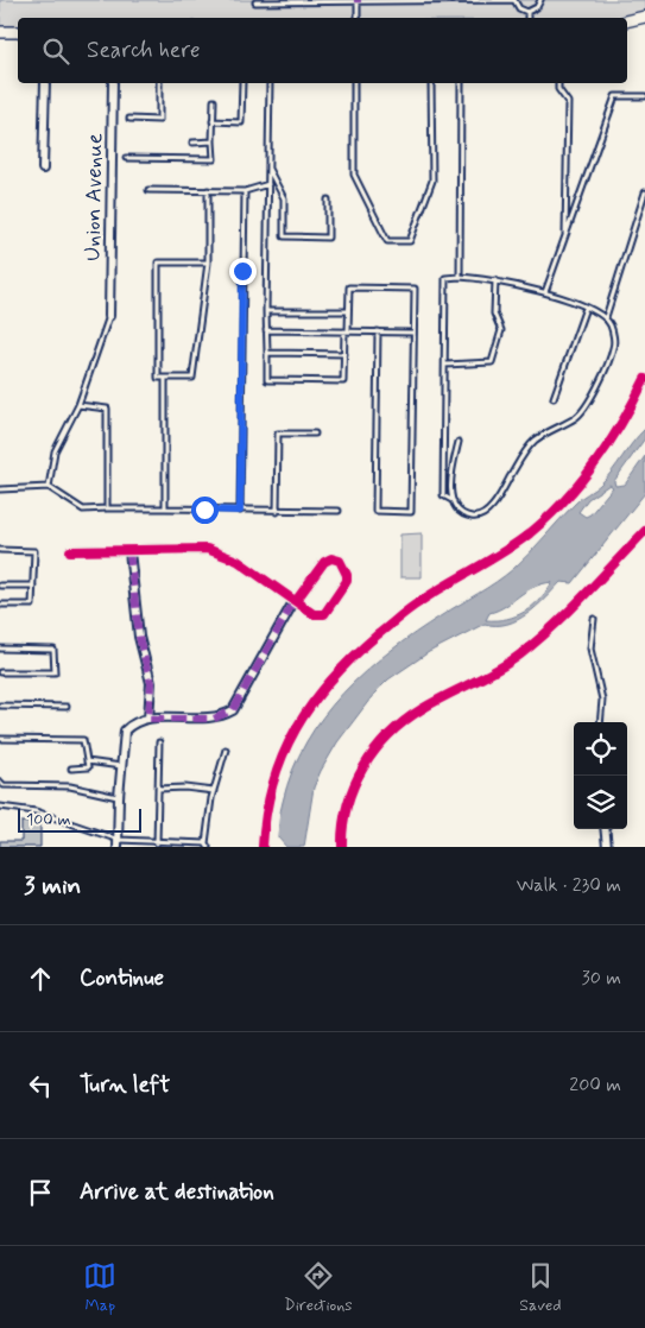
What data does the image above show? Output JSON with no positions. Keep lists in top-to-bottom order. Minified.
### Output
{"streets":{"street":["Union Avenue"]},"scale_bar":"100 m","page":{"search":"Search here","scale":"100 m","heading":["3 min","Walk · 230 m"],"list":[["Continue","30 m"],["Turn left","200 m"],"Arrive at destination"],"nav":["Map","Directions","Saved"]}}
